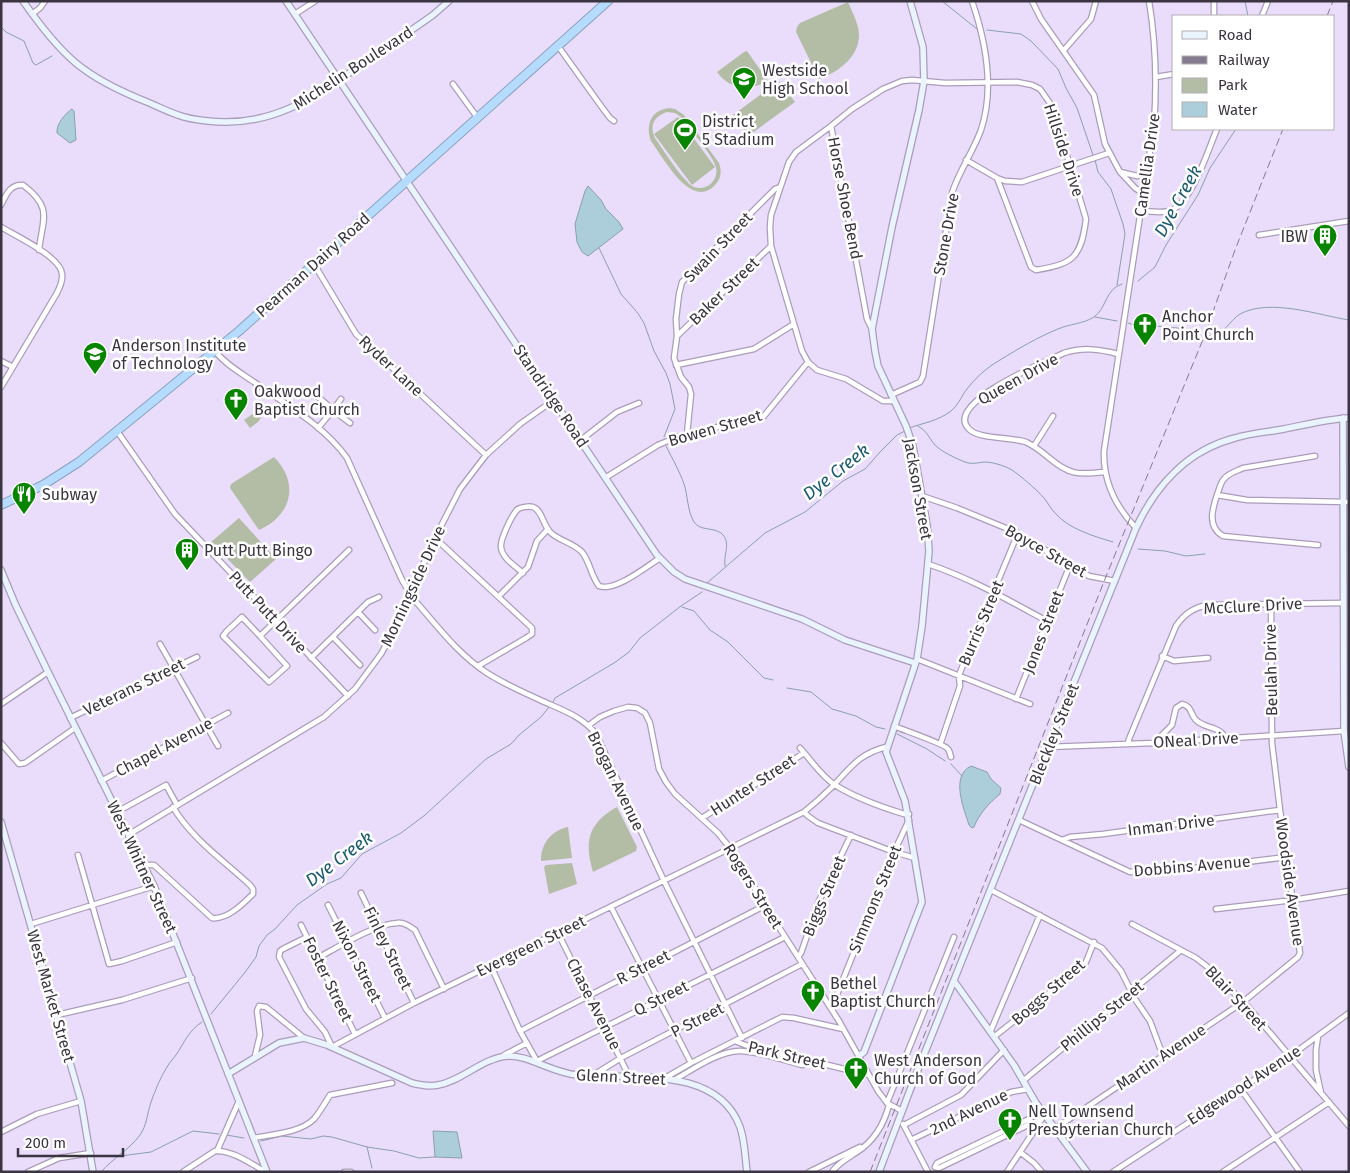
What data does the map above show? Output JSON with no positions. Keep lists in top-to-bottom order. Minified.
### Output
{"streets":{"highway":["Pearman Dairy Road"],"street":["Michelin Boulevard","Hillside Drive","Camellia Drive","Horse Shoe Bend","Stone Drive","Swain Street","Baker Street","Ryder Lane","Queen Drive","Standridge Road","Bowen Street","Jackson Street","Boyce Street","Morningside Drive","McClure Drive","Putt Putt Drive","Burris Street","Jones Street","Beulah Drive","Veterans Street","Bleckley Street","ONeal Drive","Chapel Avenue","Brogan Avenue","Hunter Street","Inman Drive","Dobbins Avenue","West Whitner Street","Woodside Avenue","Rogers Street","Biggs Street","Simmons Street","Evergreen Street","Finley Street","Nixon Street","R Street","Foster Street","Boggs Street","West Market Street","Q Street","Blair Street","Chase Avenue","Phillips Street","P Street","Park Street","Martin Avenue","Glenn Street","Edgewood Avenue","2nd Avenue"]},"crossings":[["Michelin Boulevard","Standridge Road"],["Hillside Drive","Horse Shoe Bend"],["Hillside Drive","Stone Drive"],["Hillside Drive","Jackson Street"],["Camellia Drive","Queen Drive"],["Camellia Drive","Bleckley Street"],["Horse Shoe Bend","Swain Street"],["Horse Shoe Bend","Baker Street"],["Horse Shoe Bend","Bowen Street"],["Horse Shoe Bend","Jackson Street"],["Stone Drive","Jackson Street"],["Swain Street","Baker Street"],["Pearman Dairy Road","Ryder Lane"],["Pearman Dairy Road","Standridge Road"],["Pearman Dairy Road","Putt Putt Drive"],["Pearman Dairy Road","Brogan Avenue"],["Ryder Lane","Morningside Drive"],["Standridge Road","Bowen Street"],["Standridge Road","Jackson Street"],["Standridge Road","Morningside Drive"],["Jackson Street","Boyce Street"],["Jackson Street","Evergreen Street"],["Boyce Street","Burris Street"],["Boyce Street","Jones Street"],["Boyce Street","Bleckley Street"],["Morningside Drive","Putt Putt Drive"],["Morningside Drive","Brogan Avenue"],["Morningside Drive","West Whitner Street"],["McClure Drive","Beulah Drive"],["McClure Drive","ONeal Drive"],["Beulah Drive","ONeal Drive"],["Beulah Drive","Woodside Avenue"],["Veterans Street","West Whitner Street"],["Bleckley Street","ONeal Drive"],["Bleckley Street","Dobbins Avenue"],["Bleckley Street","Rogers Street"],["ONeal Drive","Woodside Avenue"],["Chapel Avenue","West Whitner Street"],["Brogan Avenue","Rogers Street"],["Brogan Avenue","Evergreen Street"],["Brogan Avenue","R Street"],["Brogan Avenue","Q Street"],["Brogan Avenue","P Street"],["Hunter Street","Rogers Street"],["Inman Drive","Dobbins Avenue"],["Inman Drive","Woodside Avenue"],["Dobbins Avenue","Woodside Avenue"],["West Whitner Street","Glenn Street"],["Woodside Avenue","Blair Street"],["Woodside Avenue","Martin Avenue"],["Rogers Street","Biggs Street"],["Rogers Street","Simmons Street"],["Rogers Street","Evergreen Street"],["Rogers Street","R Street"],["Rogers Street","Q Street"],["Rogers Street","P Street"],["Rogers Street","Park Street"],["Evergreen Street","Finley Street"],["Evergreen Street","Nixon Street"],["Evergreen Street","Foster Street"],["Evergreen Street","Chase Avenue"],["Evergreen Street","Glenn Street"],["R Street","Chase Avenue"],["Q Street","Chase Avenue"],["Q Street","Glenn Street"],["Blair Street","Phillips Street"],["Blair Street","Martin Avenue"],["Blair Street","Edgewood Avenue"],["Chase Avenue","P Street"],["Chase Avenue","Glenn Street"],["P Street","Glenn Street"]],"water":["Dye Creek"],"places":{"school or university":["Westside High School","Anderson Institute of Technology"],"sports":["District 5 Stadium"],"building":["IBW","Putt Putt Bingo"],"church":["Anchor Point Church","Oakwood Baptist Church","Bethel Baptist Church","West Anderson Church of God","Nell Townsend Presbyterian Church"],"restaurant":["Subway"]},"legend":["Road","Railway","Park","Water"],"scale_bar":"200 m"}
